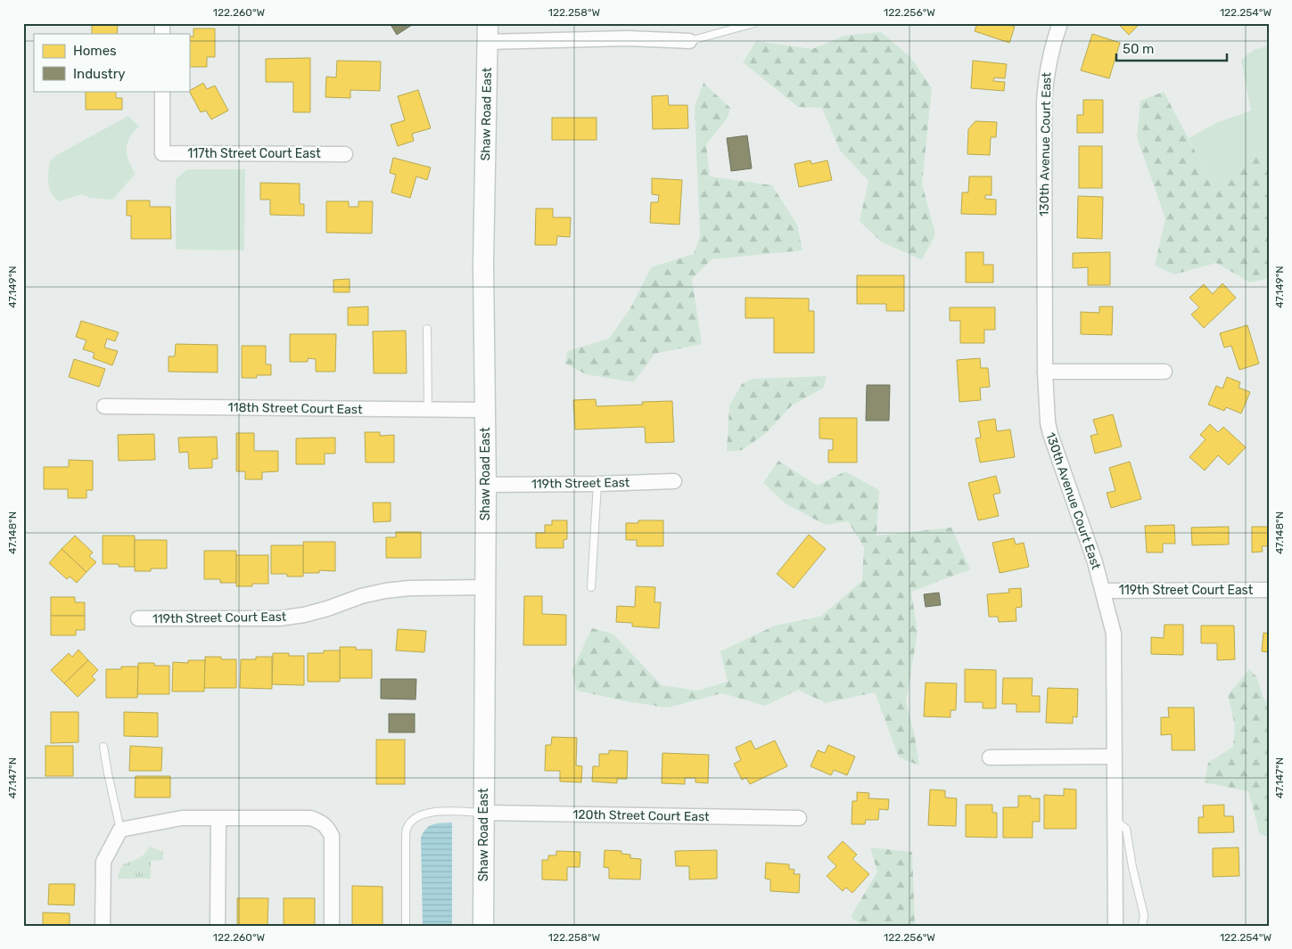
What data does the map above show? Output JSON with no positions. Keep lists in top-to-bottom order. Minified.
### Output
{"streets":{"main road":["Shaw Road East"],"street":["130th Avenue Court East","117th Street Court East","118th Street Court East","119th Street East","119th Street Court East","120th Street Court East"]},"crossings":[["Shaw Road East","118th Street Court East"],["Shaw Road East","119th Street East"],["Shaw Road East","119th Street Court East"],["Shaw Road East","120th Street Court East"],["130th Avenue Court East","119th Street Court East"]],"legend":["Homes","Industry"],"scale_bar":"50 m","coordinates":["122.260°W","122.258°W","122.256°W","122.254°W","47.149°N","47.148°N","47.147°N"]}
